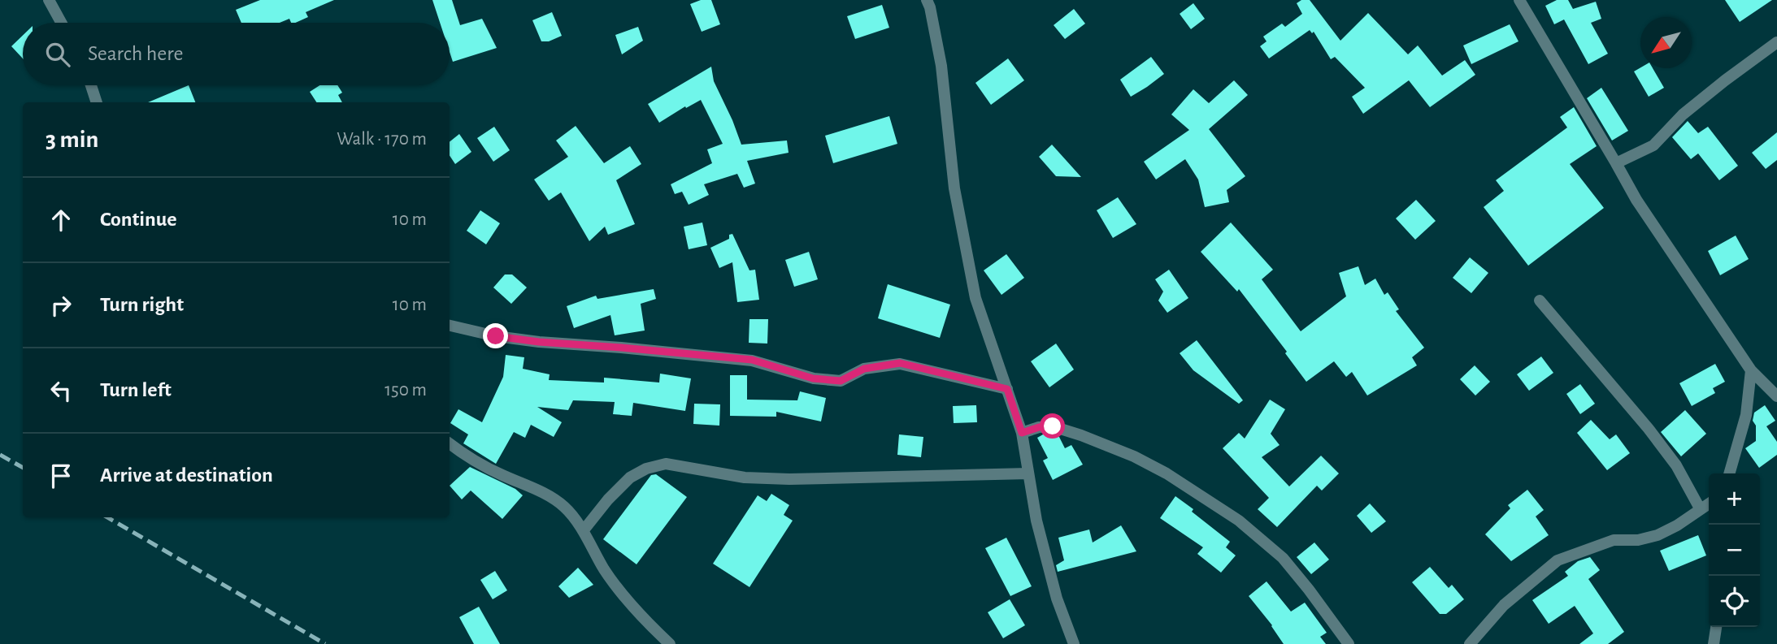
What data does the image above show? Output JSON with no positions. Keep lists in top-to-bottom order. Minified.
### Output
{"north":"bottom left","page":{"search":"Search here","heading":["3 min","Walk · 170 m"],"list":[["Continue","10 m"],["Turn right","10 m"],["Turn left","150 m"],"Arrive at destination"],"map_buttons":["+","−"]}}
